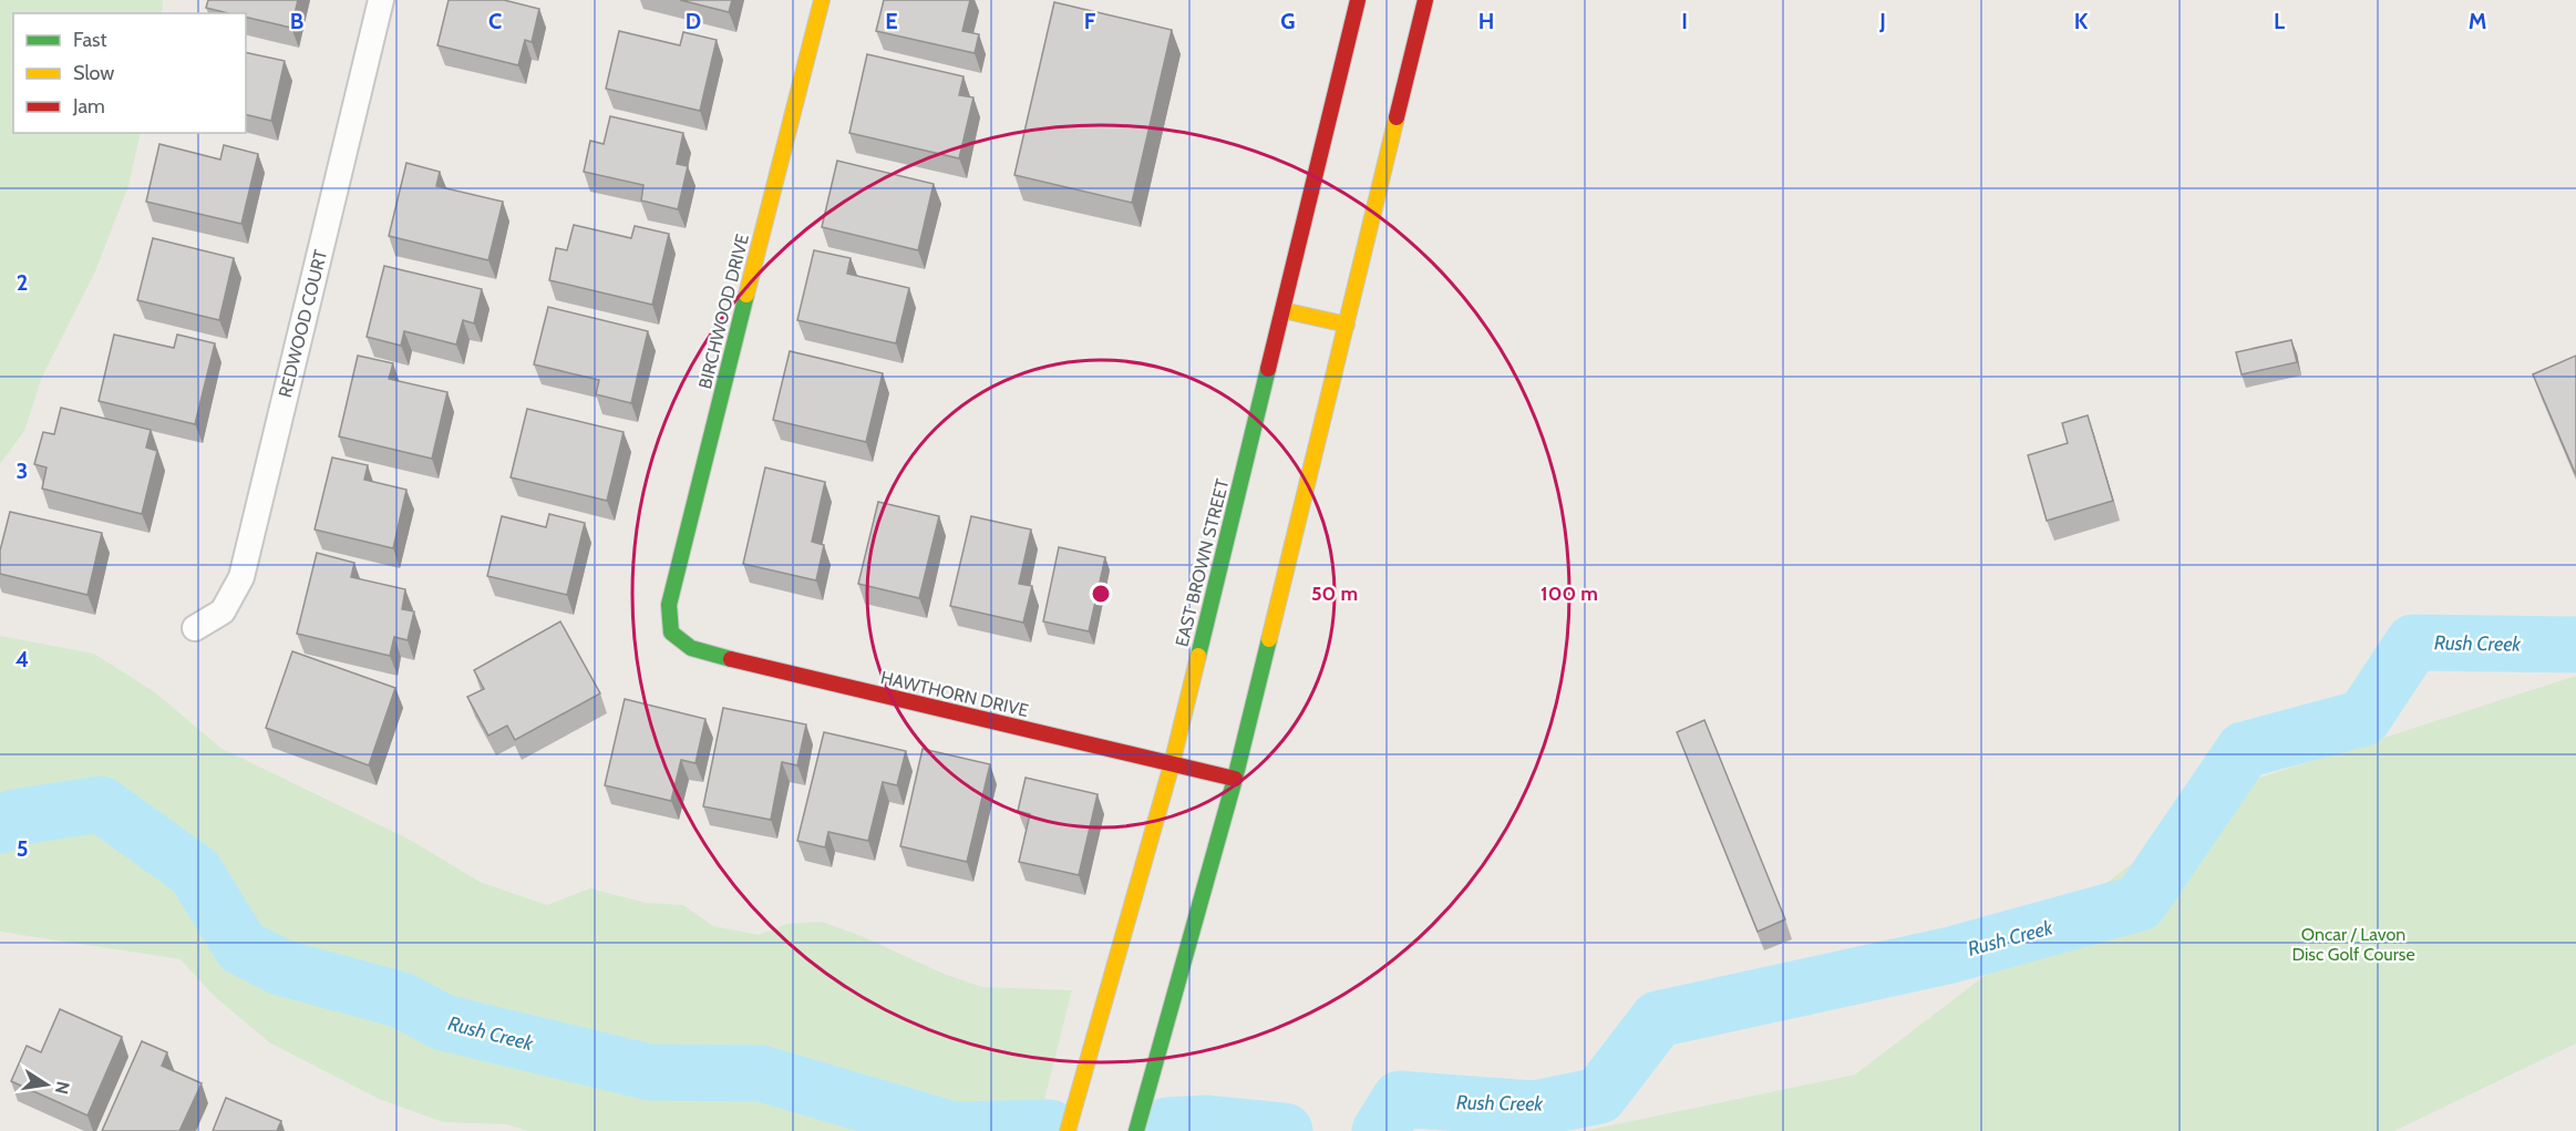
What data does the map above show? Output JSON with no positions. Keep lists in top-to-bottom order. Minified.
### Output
{"streets":{"main road":["BIRCHWOOD DRIVE","EAST BROWN STREET","HAWTHORN DRIVE"],"street":["REDWOOD COURT"]},"crossings":[["BIRCHWOOD DRIVE","HAWTHORN DRIVE"],["EAST BROWN STREET","HAWTHORN DRIVE"]],"water":["Rush Creek"],"parks":["Oncar / Lavon Disc Golf Course"],"legend":["Fast","Slow","Jam"],"north":"right","grid":{"columns":["B","C","D","E","F","G","H","I","J","K","L","M"],"rows":["2","3","4","5"]},"rings":["50 m","100 m"]}
